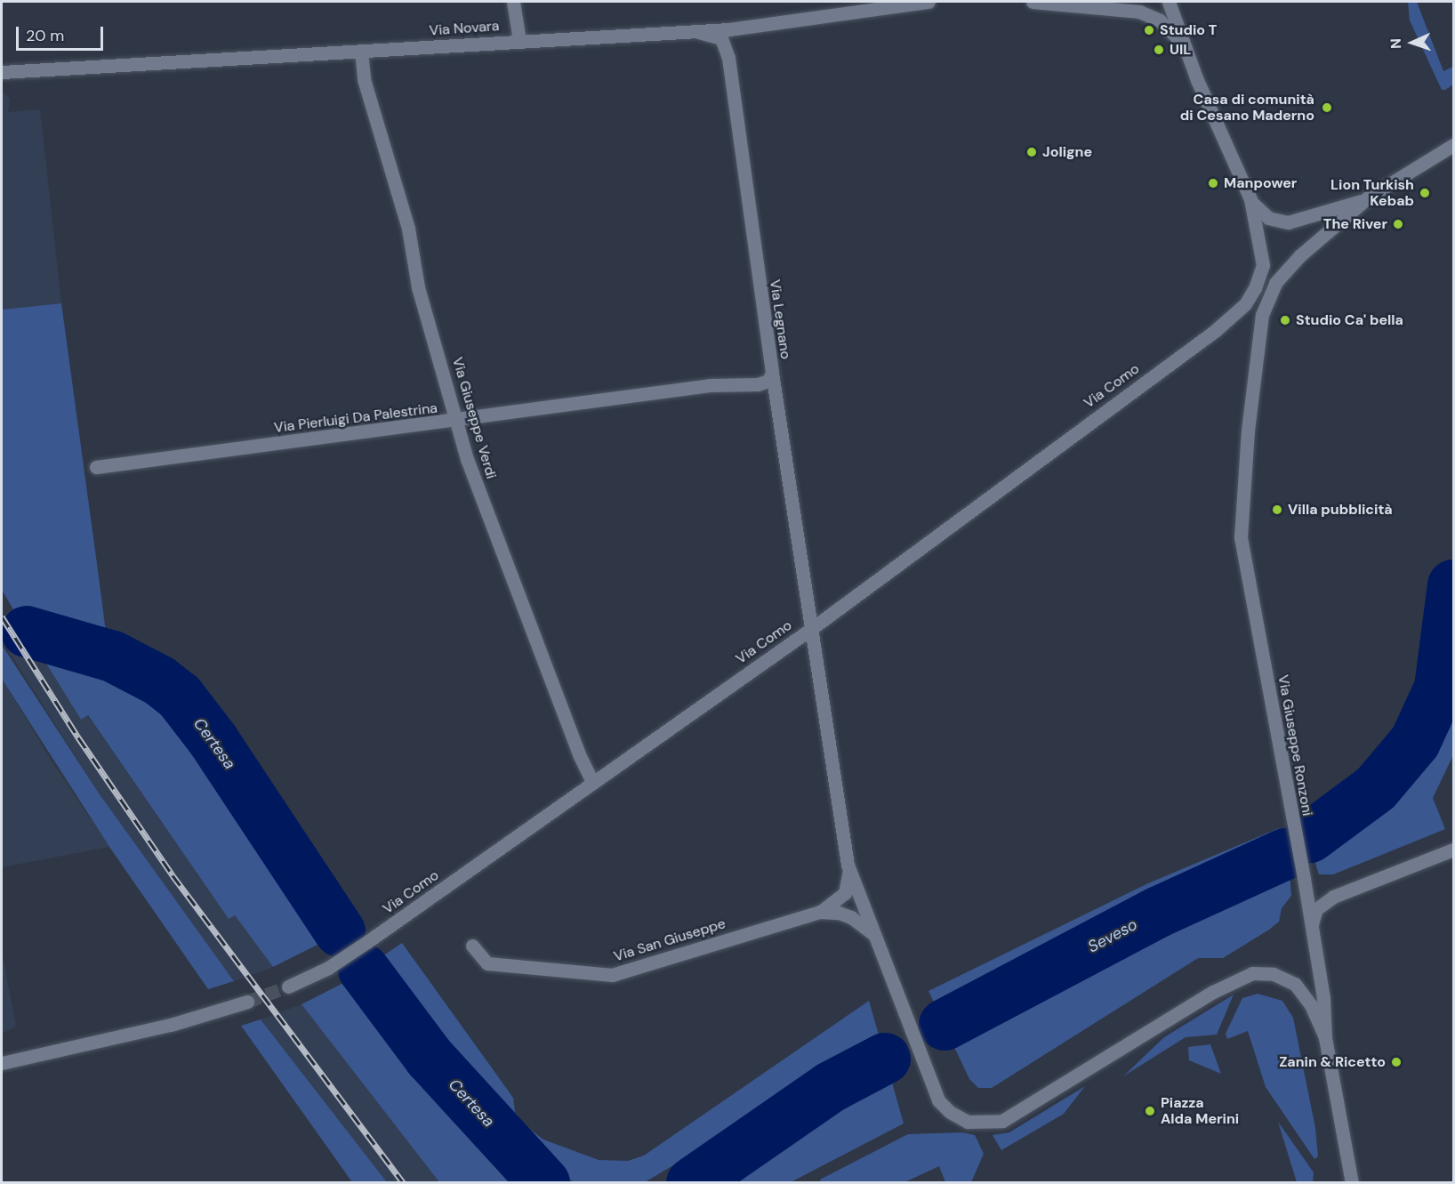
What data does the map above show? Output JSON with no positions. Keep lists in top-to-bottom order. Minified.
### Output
{"streets":{"street":["Via Novara","Via Legnano","Via Como","Via Pierluigi Da Palestrina","Via Giuseppe Verdi","Via Giuseppe Ronzoni","Via San Giuseppe"]},"crossings":[["Via Novara","Via Legnano"],["Via Novara","Via Giuseppe Verdi"],["Via Legnano","Via Como"],["Via Legnano","Via Pierluigi Da Palestrina"],["Via Legnano","Via San Giuseppe"],["Via Como","Via Giuseppe Verdi"],["Via Como","Via San Giuseppe"],["Via Pierluigi Da Palestrina","Via Giuseppe Verdi"]],"water":["Certesa","Seveso"],"places":["Studio T","UIL","Casa di comunità di Cesano Maderno","Joligne","Manpower","Lion Turkish Kebab","The River","Studio Ca' bella","Villa pubblicità","Zanin & Ricetto","Piazza Alda Merini"],"scale_bar":"20 m","north":"left"}
